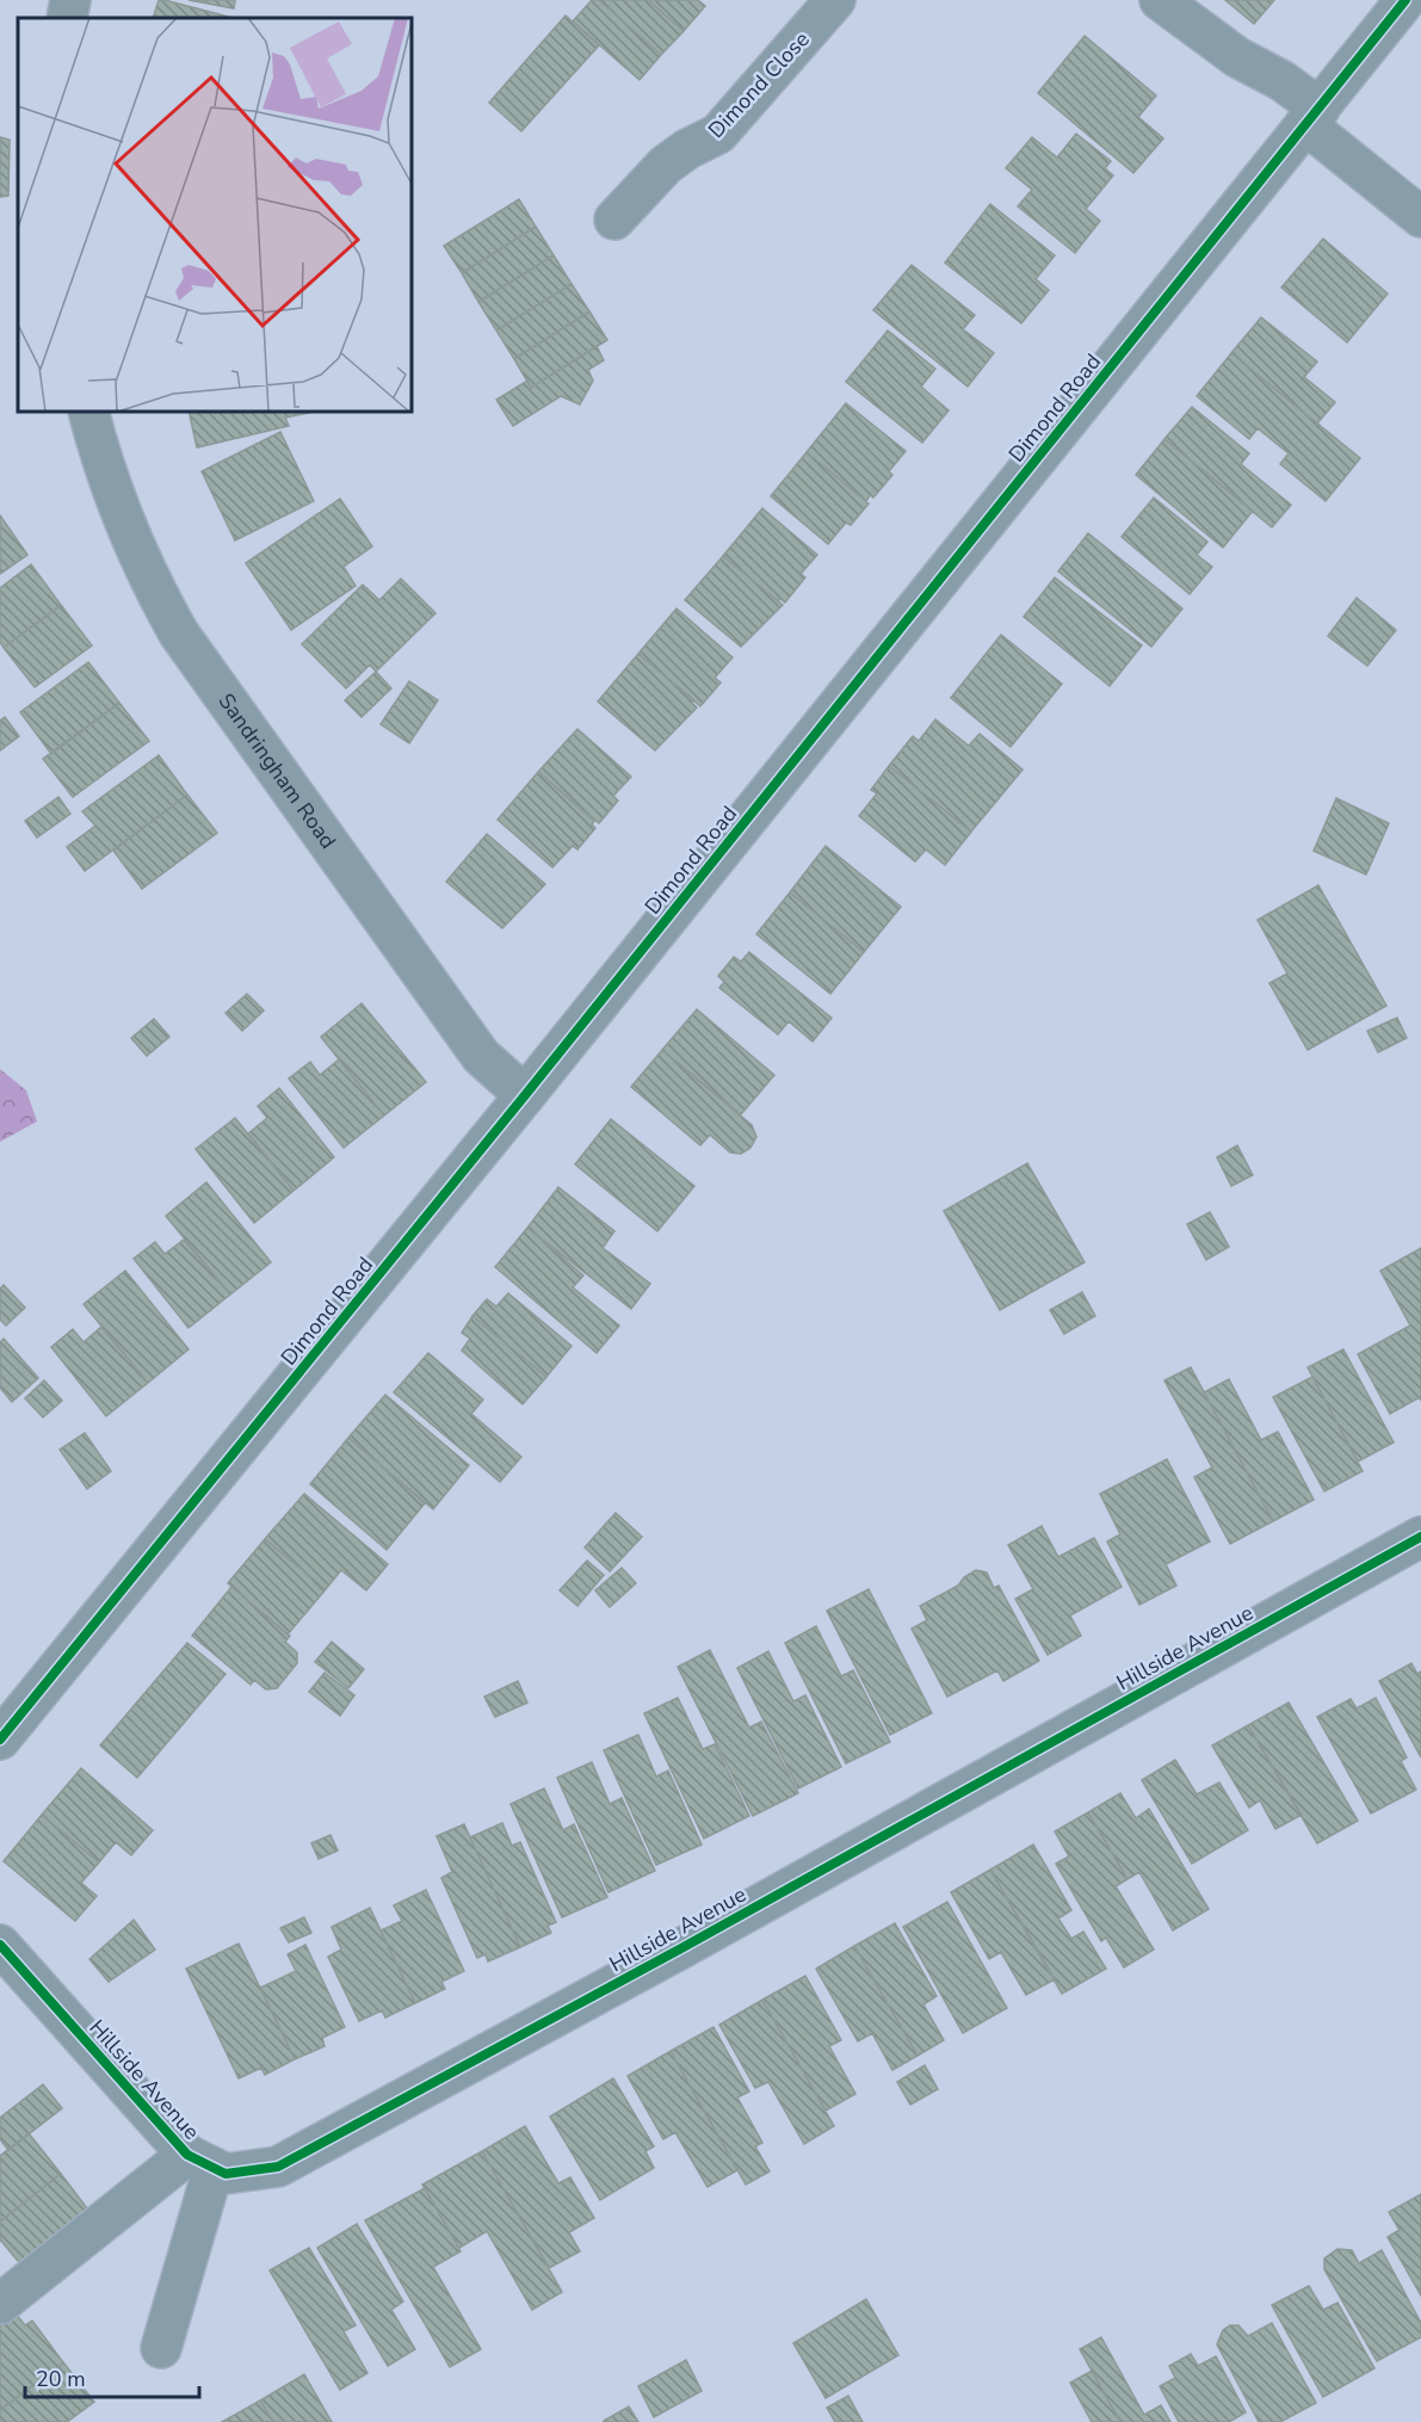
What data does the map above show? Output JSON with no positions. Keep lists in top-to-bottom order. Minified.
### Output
{"streets":{"street":["Dimond Close","Dimond Road","Sandringham Road","Hillside Avenue"]},"crossings":[["Dimond Road","Sandringham Road"]],"scale_bar":"20 m"}
